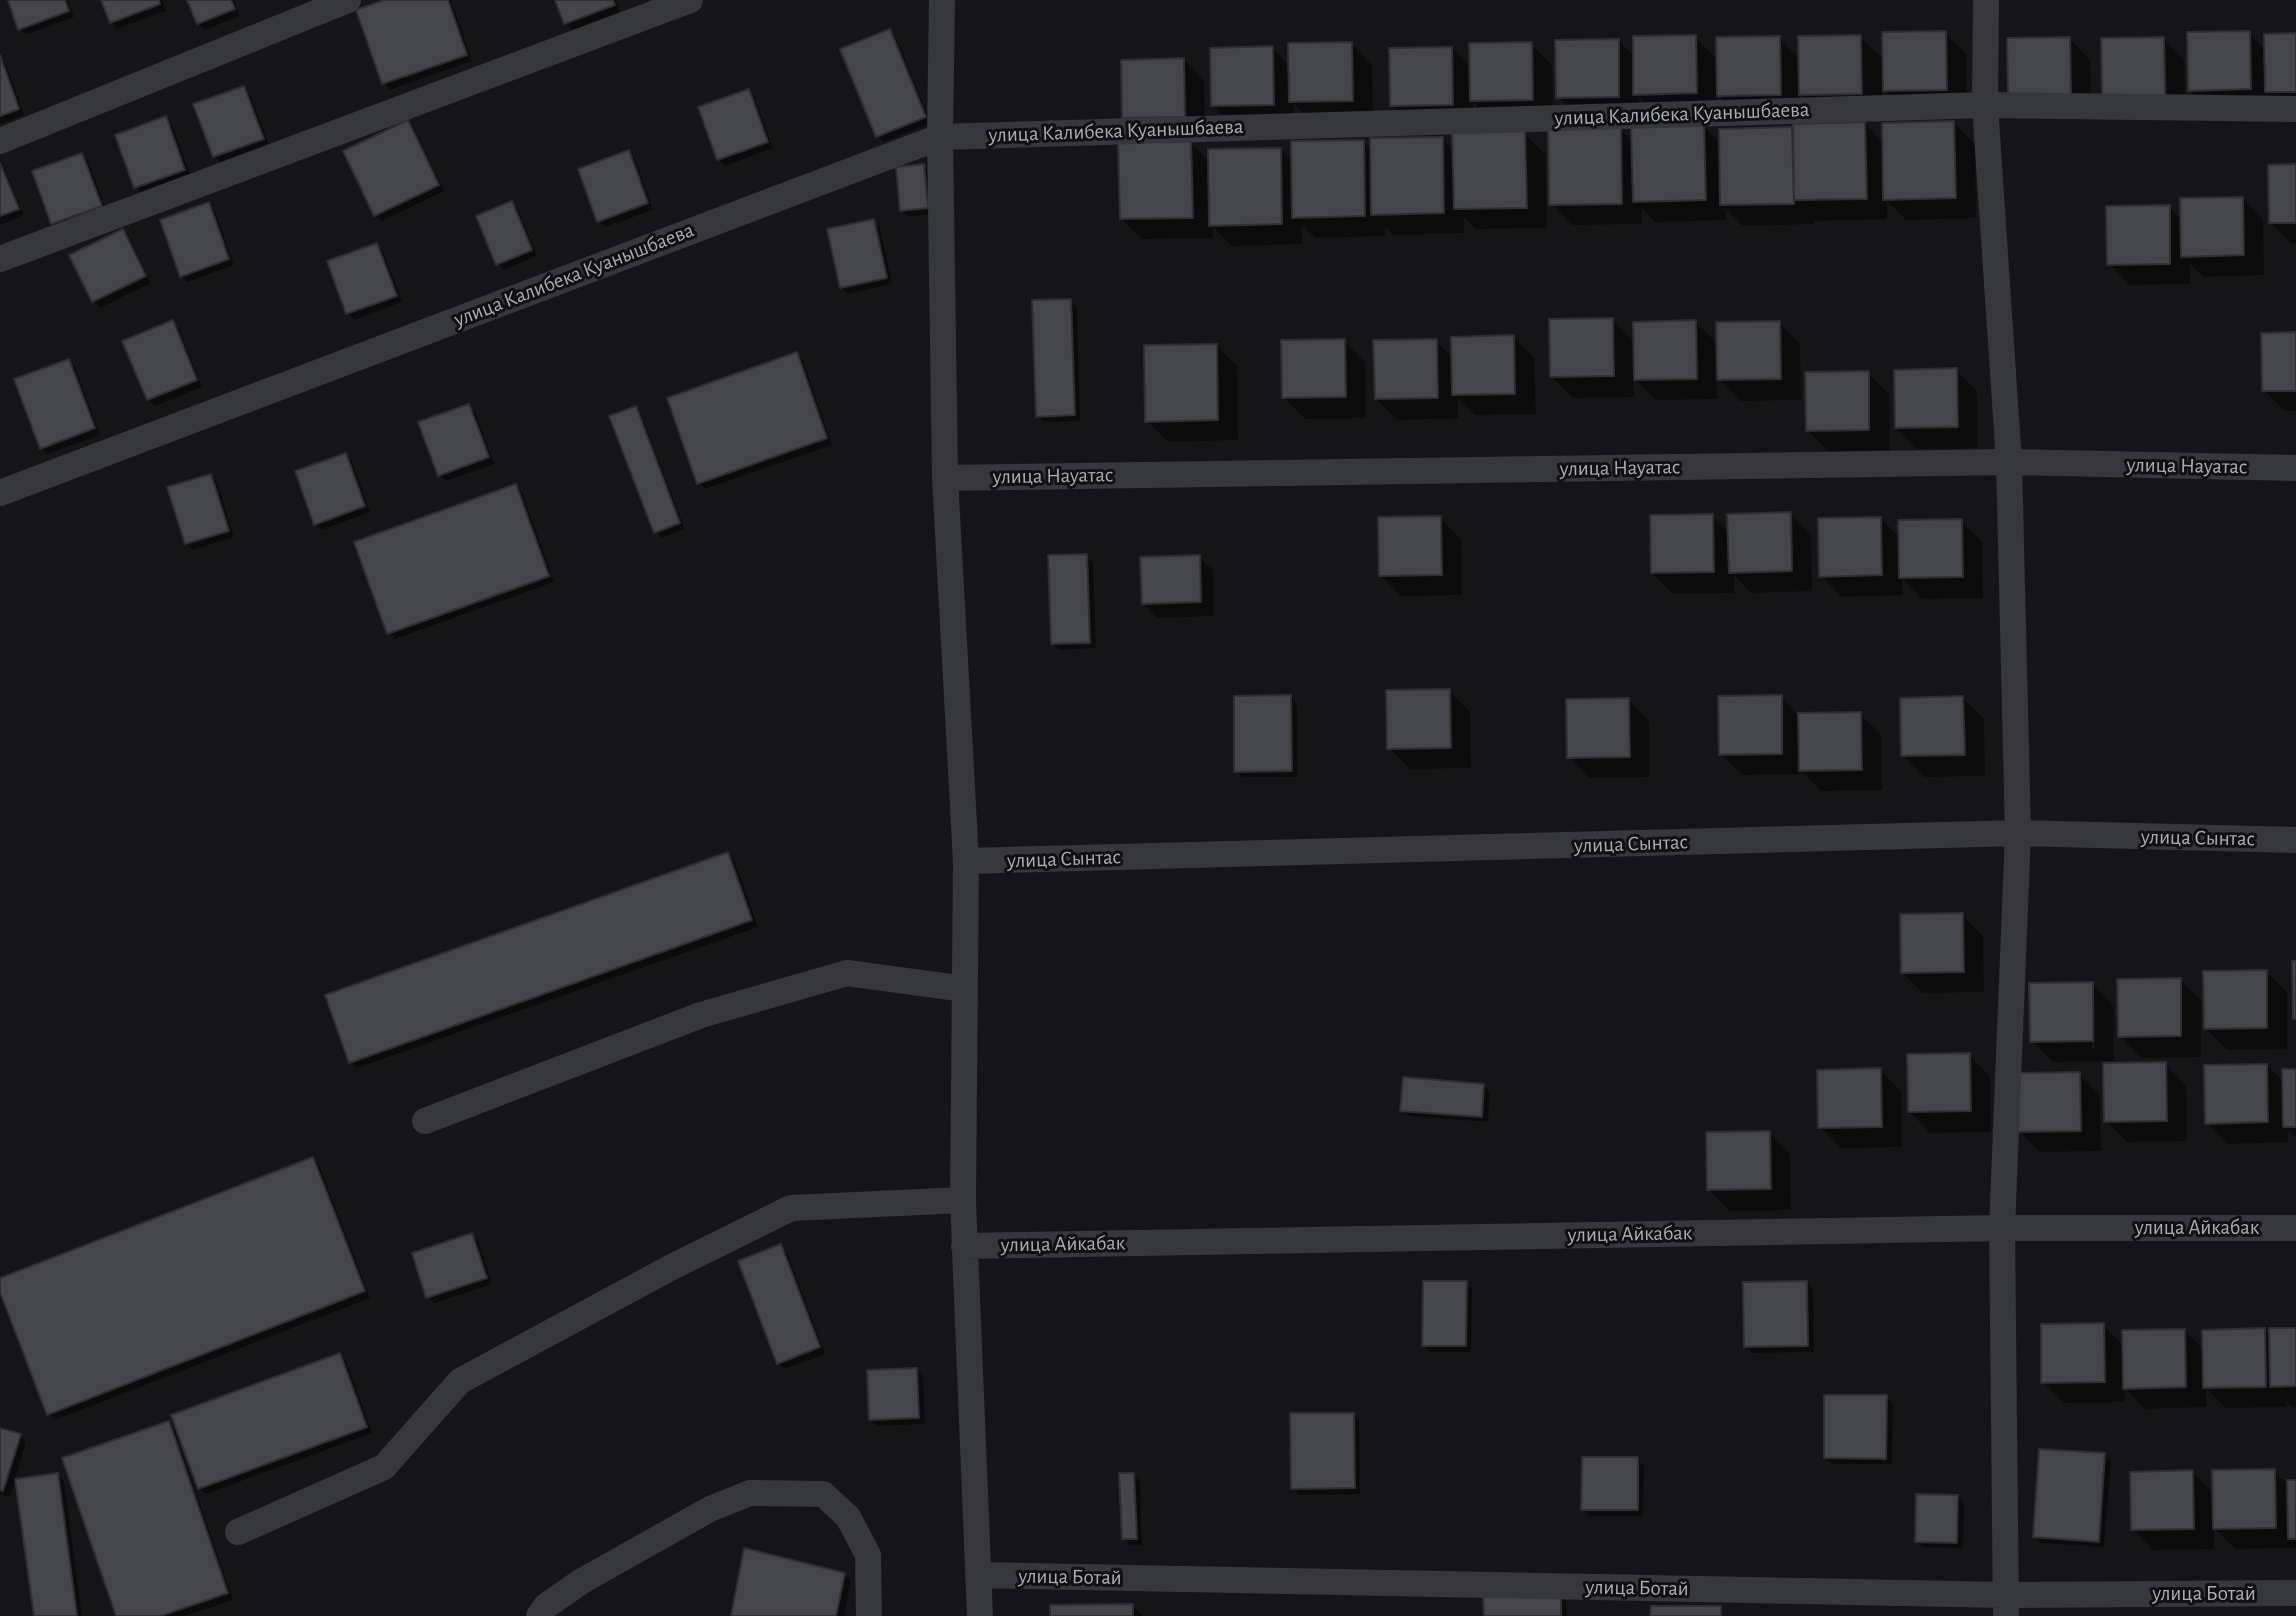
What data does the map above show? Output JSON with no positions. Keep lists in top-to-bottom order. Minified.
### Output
{"streets":{"street":["улица Калибека Куанышбаева","улица Науатас","улица Сынтас","улица Айкабак","улица Ботай"]}}
